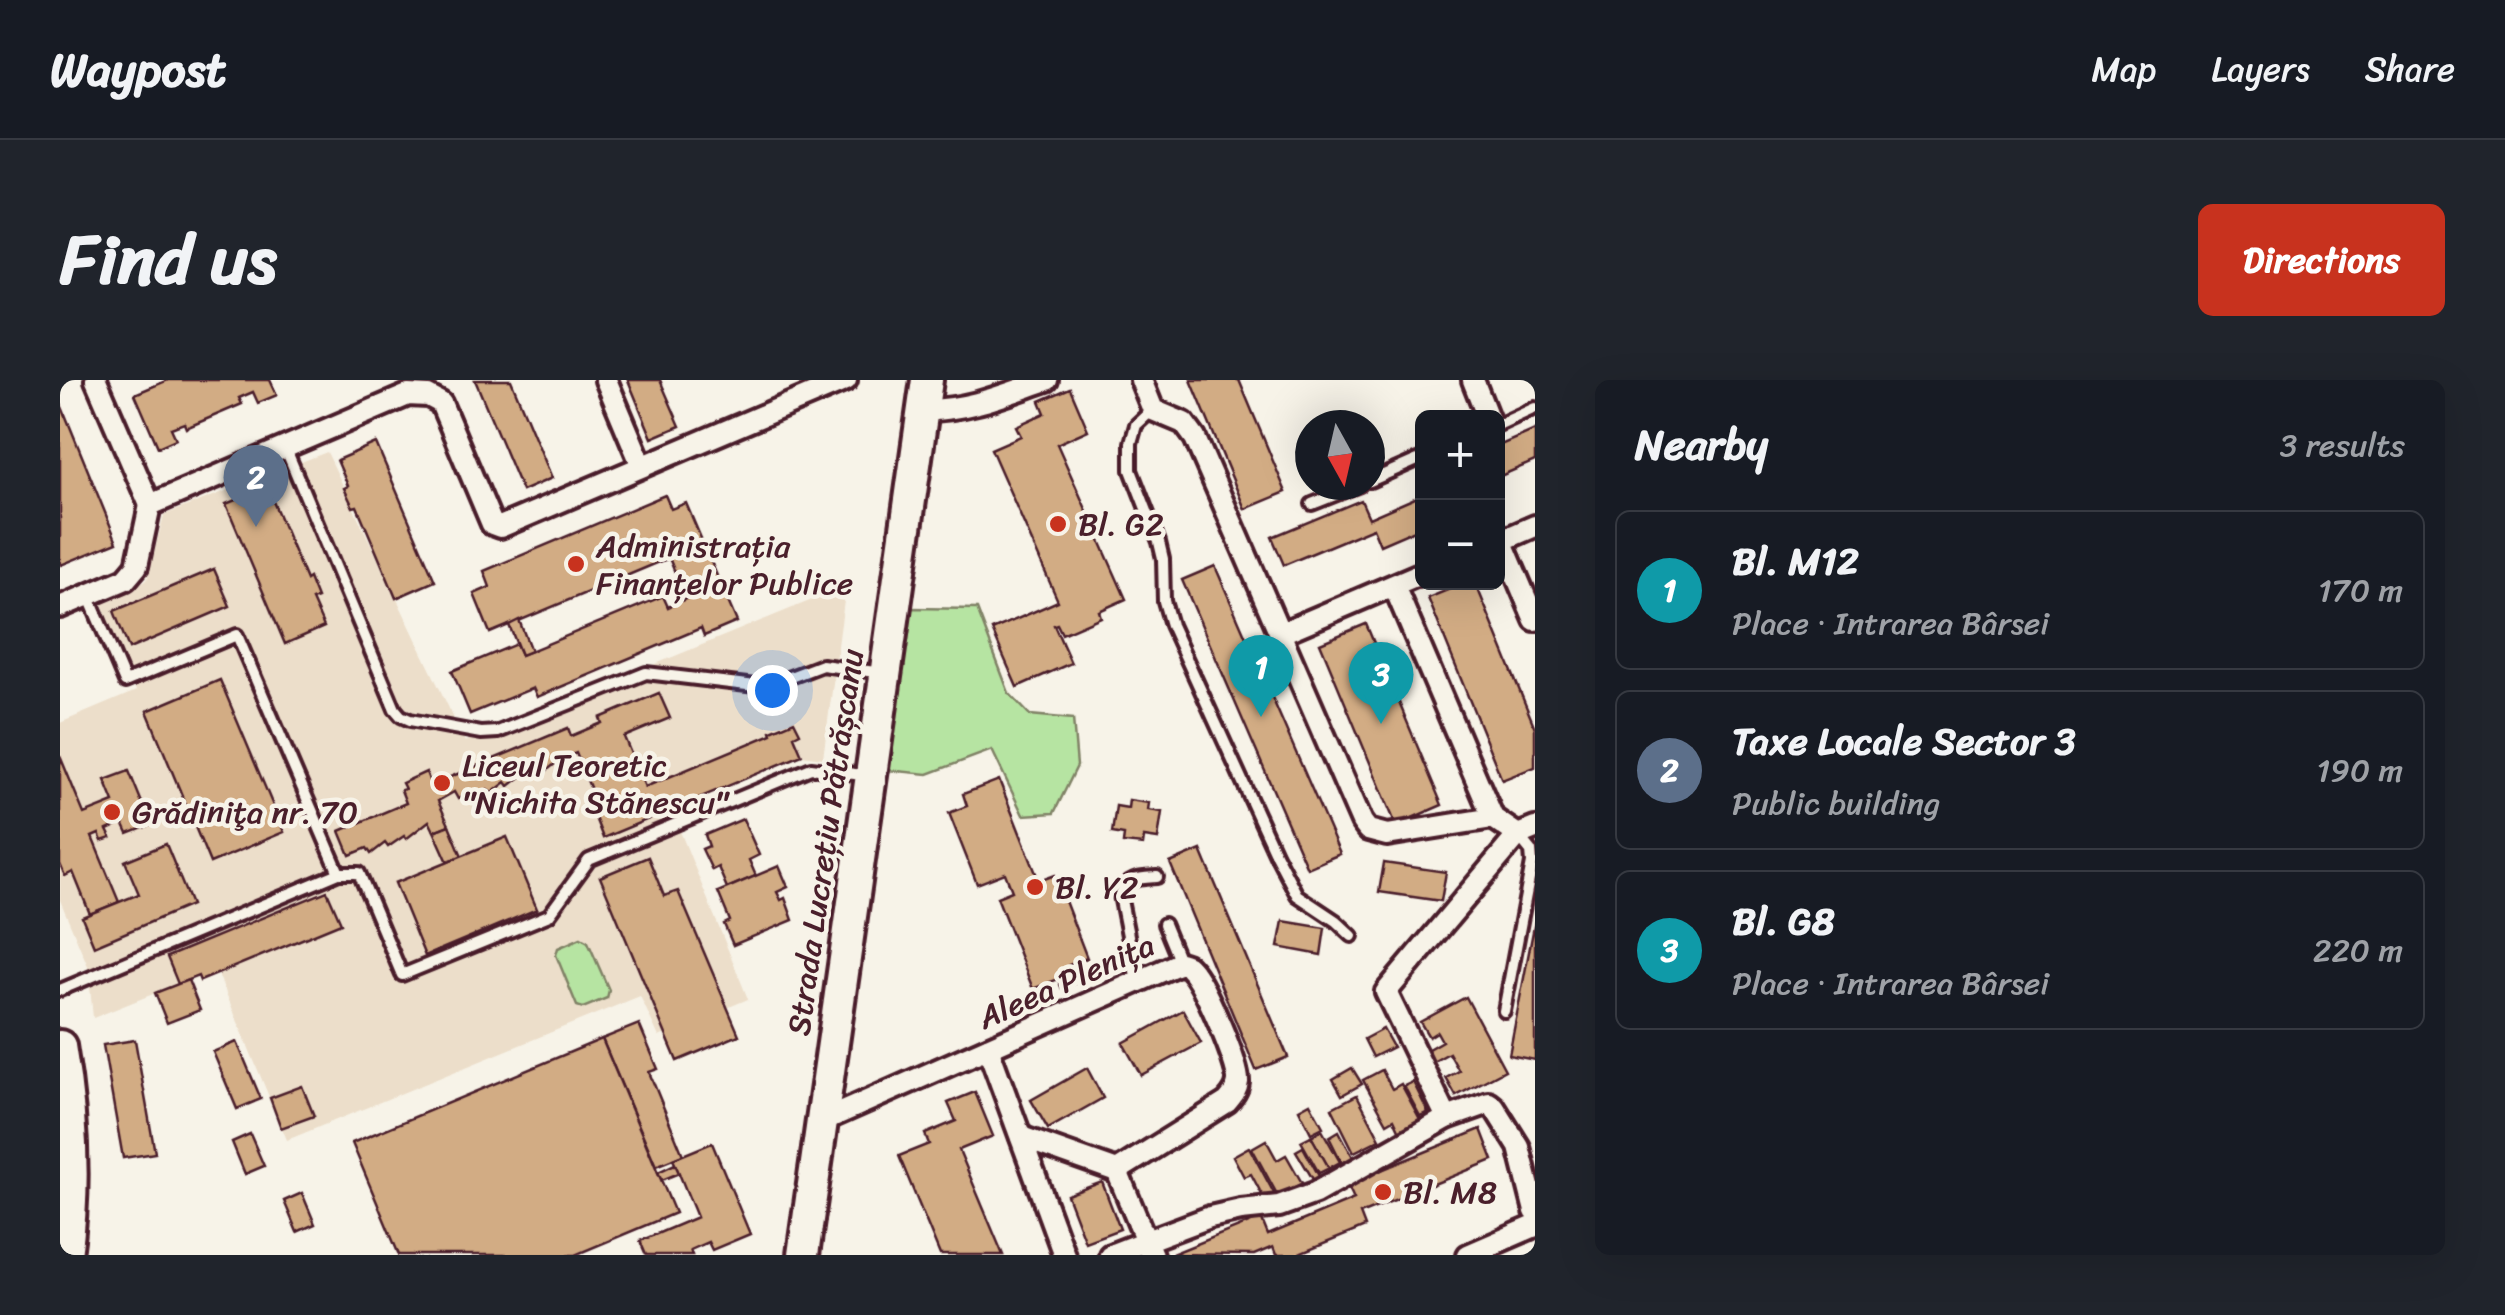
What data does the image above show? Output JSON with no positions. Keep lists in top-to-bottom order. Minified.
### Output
{"streets":{"main road":["Strada Lucrețiu Pătrășcanu"],"street":["Aleea Plenița"]},"crossings":[["Strada Lucrețiu Pătrășcanu","Aleea Plenița"]],"places":["Bl. G2","Administrația Finanțelor Publice","Liceul Teoretic \"Nichita Stănescu\"","Grădiniţa nr. 70","Bl. Y2","Bl. M8"],"north":"bottom","page":{"header":"Waypost","nav":["Map","Layers","Share"],"title":"Find us","buttons":"Directions","heading":["Nearby","3 results"],"map_buttons":["+","−"],"pins":["2","1","3"],"list":[{"mark":"1","name":"Bl. M12","note":"Place · Intrarea Bârsei","value":"170 m"},{"mark":"2","name":"Taxe Locale Sector 3","note":"Public building","value":"190 m"},{"mark":"3","name":"Bl. G8","note":"Place · Intrarea Bârsei","value":"220 m"}]}}
